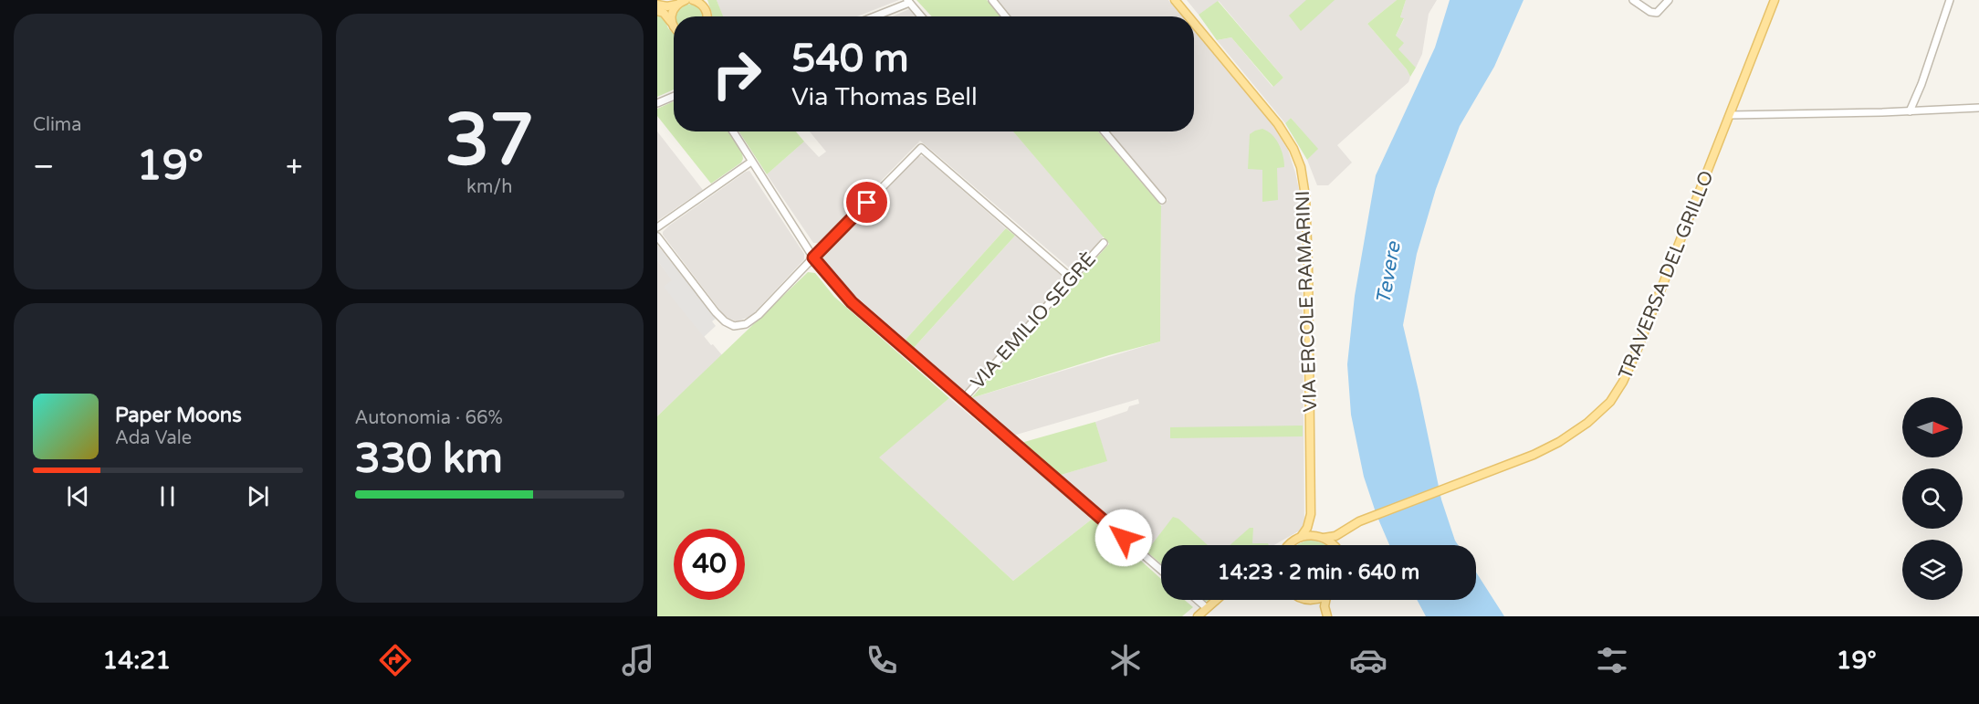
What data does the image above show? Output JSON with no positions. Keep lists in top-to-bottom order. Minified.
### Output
{"streets":{"main road":["TRAVERSA DEL GRILLO","VIA ERCOLE RAMARINI"],"street":["VIA EMILIO SEGRÈ"]},"crossings":[["TRAVERSA DEL GRILLO","VIA ERCOLE RAMARINI"]],"water":["Tevere"],"north":"right","page":{"tile":["Clima",["37","km/h"],["Autonomia · 66%","330 km"]],"turn":["540 m","Via Thomas Bell"],"heat":["−","19°","+"],"song":["Paper Moons","Ada Vale"],"limit":"40","trip":"14:23 · 2 min · 640 m","tabs":["14:21","19°"]}}
